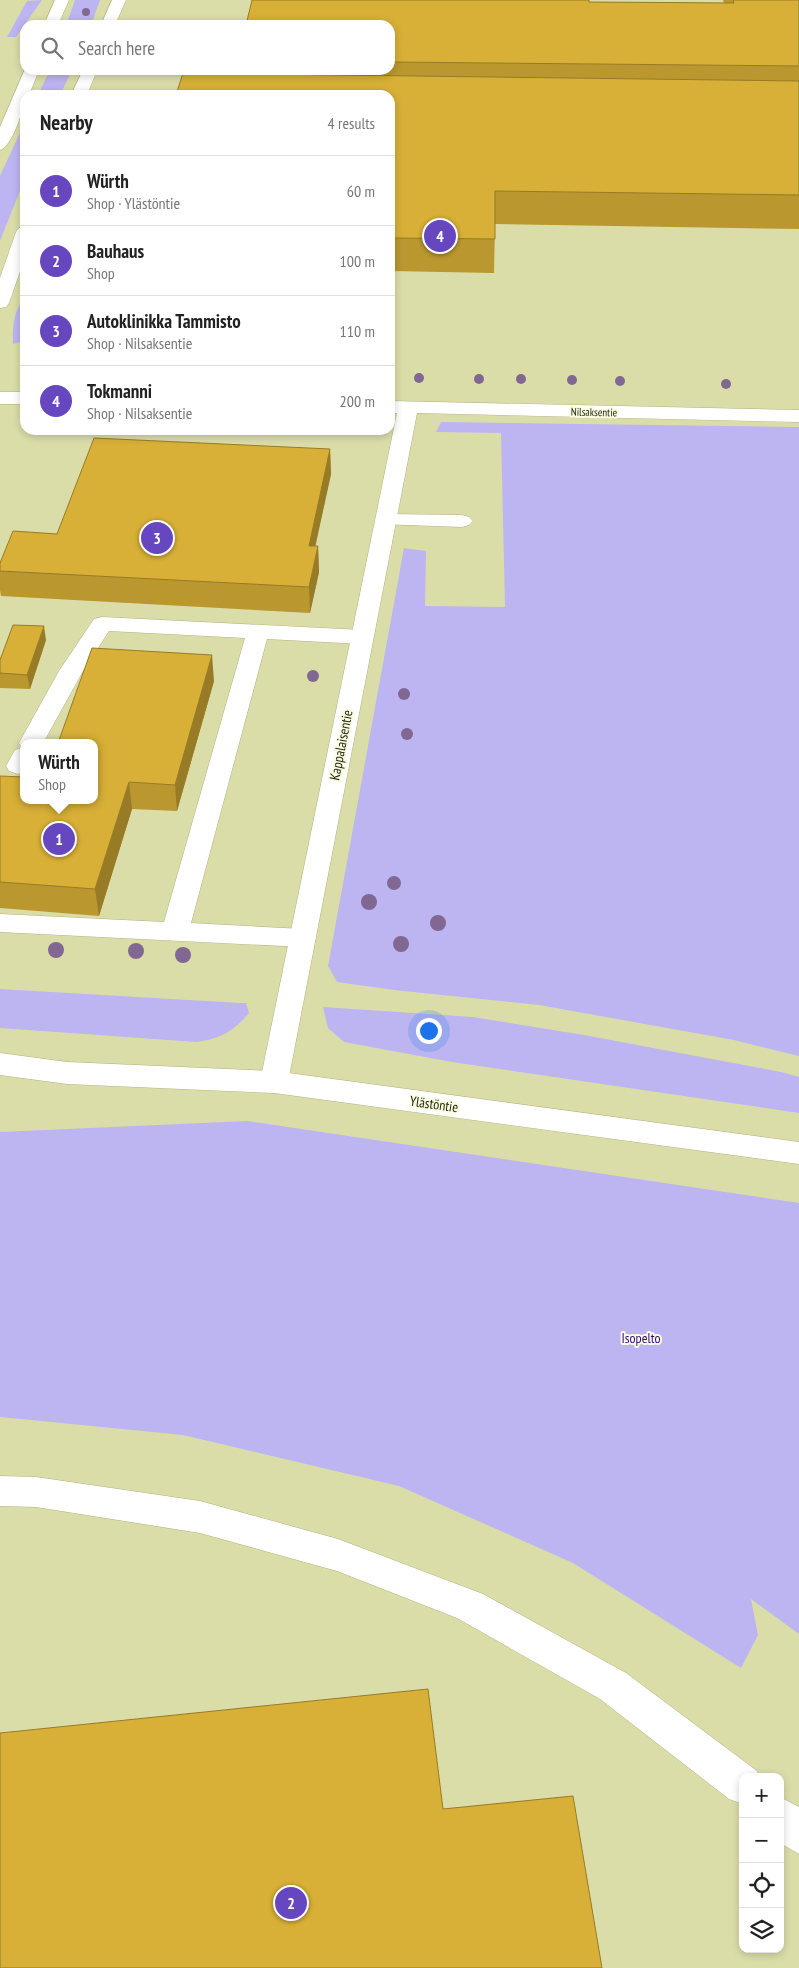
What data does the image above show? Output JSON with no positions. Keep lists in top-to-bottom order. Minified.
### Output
{"streets":{"street":["Nilsaksentie","Kappalaisentie","Ylästöntie"]},"crossings":[["Nilsaksentie","Kappalaisentie"],["Kappalaisentie","Ylästöntie"]],"parks":["Isopelto"],"page":{"search":"Search here","heading":["Nearby","4 results"],"list":[{"mark":"1","name":"Würth","note":"Shop · Ylästöntie","value":"60 m"},{"mark":"2","name":"Bauhaus","note":"Shop","value":"100 m"},{"mark":"3","name":"Autoklinikka Tammisto","note":"Shop · Nilsaksentie","value":"110 m"},{"mark":"4","name":"Tokmanni","note":"Shop · Nilsaksentie","value":"200 m"}],"pins":["4","3","1","2"],"popup":["Würth","Shop"],"map_buttons":["+","−"]}}
